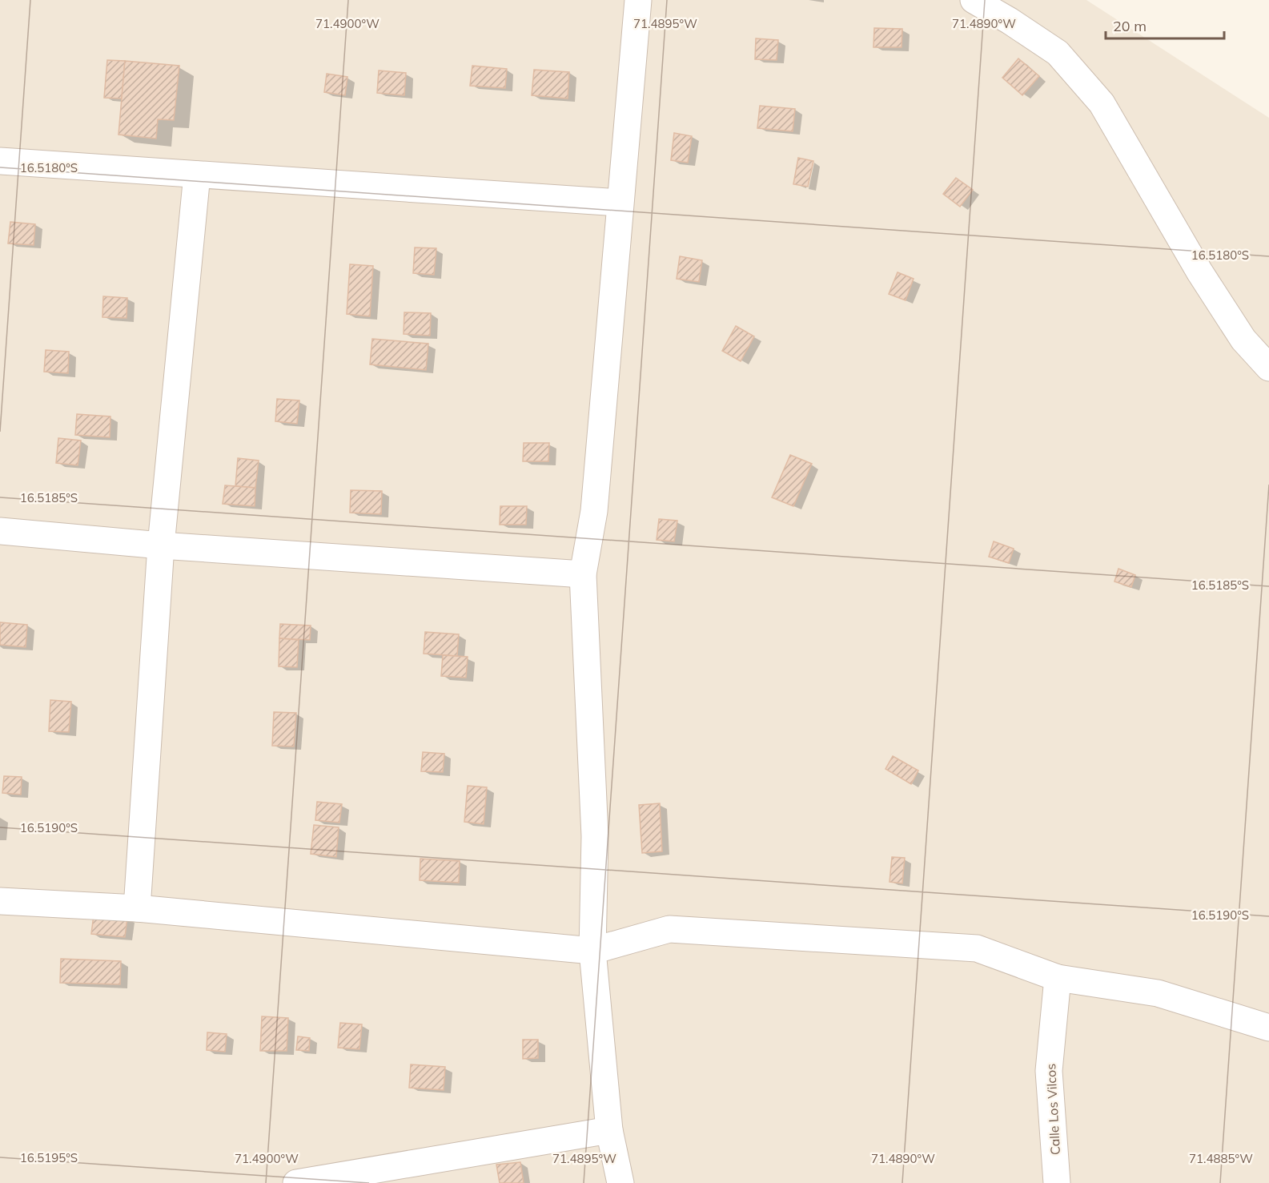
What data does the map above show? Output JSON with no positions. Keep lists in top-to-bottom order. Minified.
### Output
{"streets":{"street":["Calle Los Vilcos"]},"scale_bar":"20 m","coordinates":["71.4900°W","71.4895°W","71.4890°W","16.5180°S","16.5185°S","16.5190°S","16.5195°S","71.4885°W"]}
